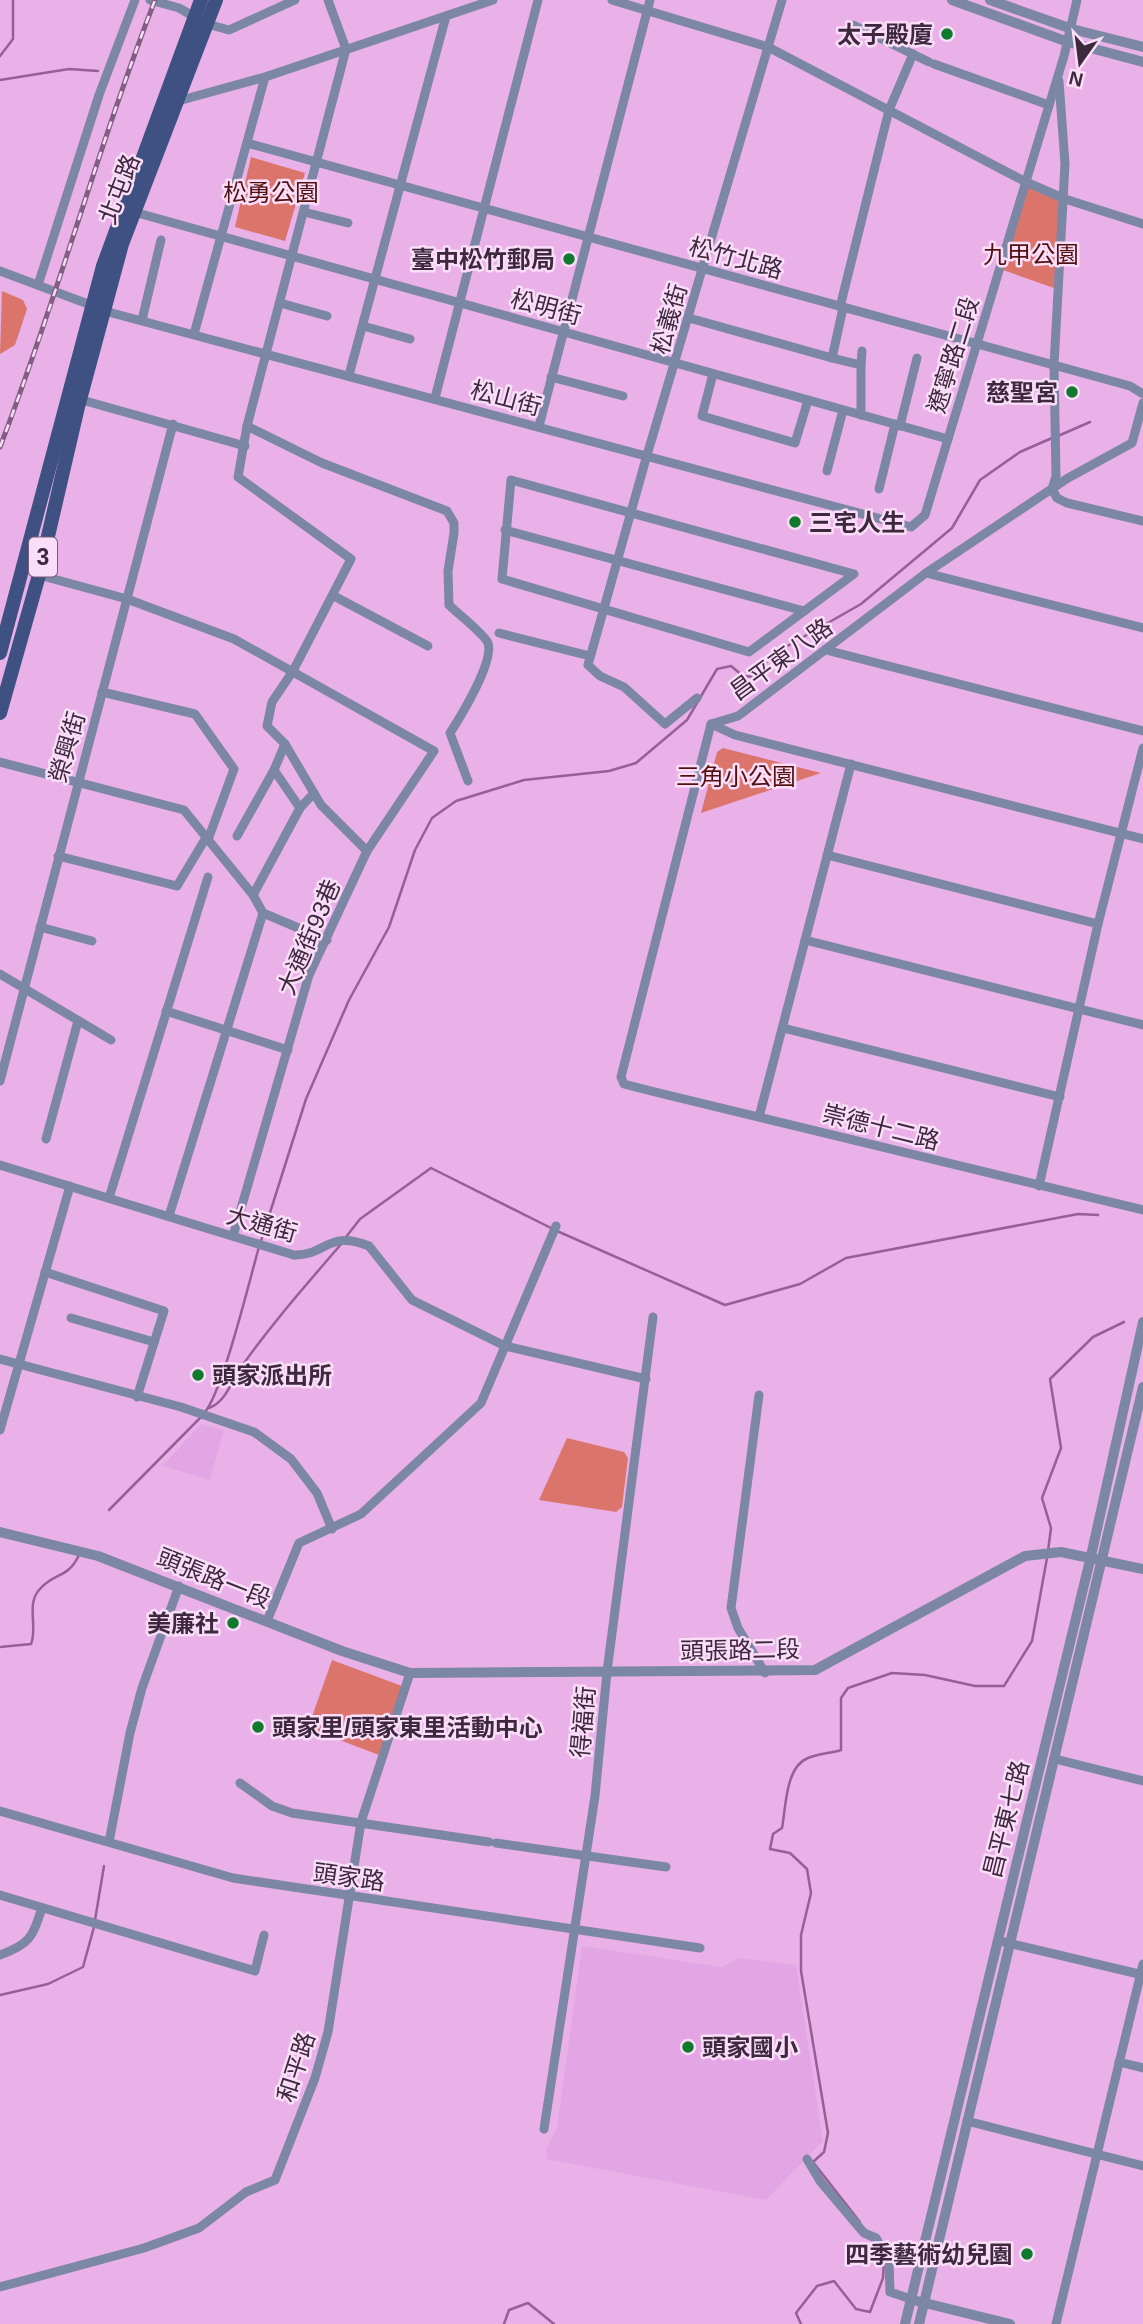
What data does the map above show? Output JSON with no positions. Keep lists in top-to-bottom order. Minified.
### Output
{"streets":{"main road":["北屯路","3"],"street":["松竹北路","松明街","松義街","遼寧路二段","松山街","昌平東八路","榮興街","大通街93巷","崇德十二路","大通街","頭張路一段","頭張路二段","得福街","昌平東七路","頭家路","和平路"]},"crossings":[["北屯路","松明街"],["北屯路","松山街"],["北屯路","3"],["松竹北路","松義街"],["松竹北路","遼寧路二段"],["松明街","松義街"],["松明街","遼寧路二段"],["松義街","松山街"],["遼寧路二段","松山街"],["昌平東八路","崇德十二路"],["大通街93巷","大通街"],["大通街","得福街"],["頭張路一段","頭張路二段"],["頭張路一段","和平路"],["頭張路二段","得福街"],["頭張路二段","昌平東七路"],["頭張路二段","和平路"],["得福街","頭家路"],["頭家路","和平路"]],"parks":["松勇公園","九甲公園","三角小公園"],"places":["太子殿廈","臺中松竹郵局","慈聖宮","三宅人生","頭家派出所","美廉社","頭家里/頭家東里活動中心","頭家國小","四季藝術幼兒園"],"north":"bottom"}
